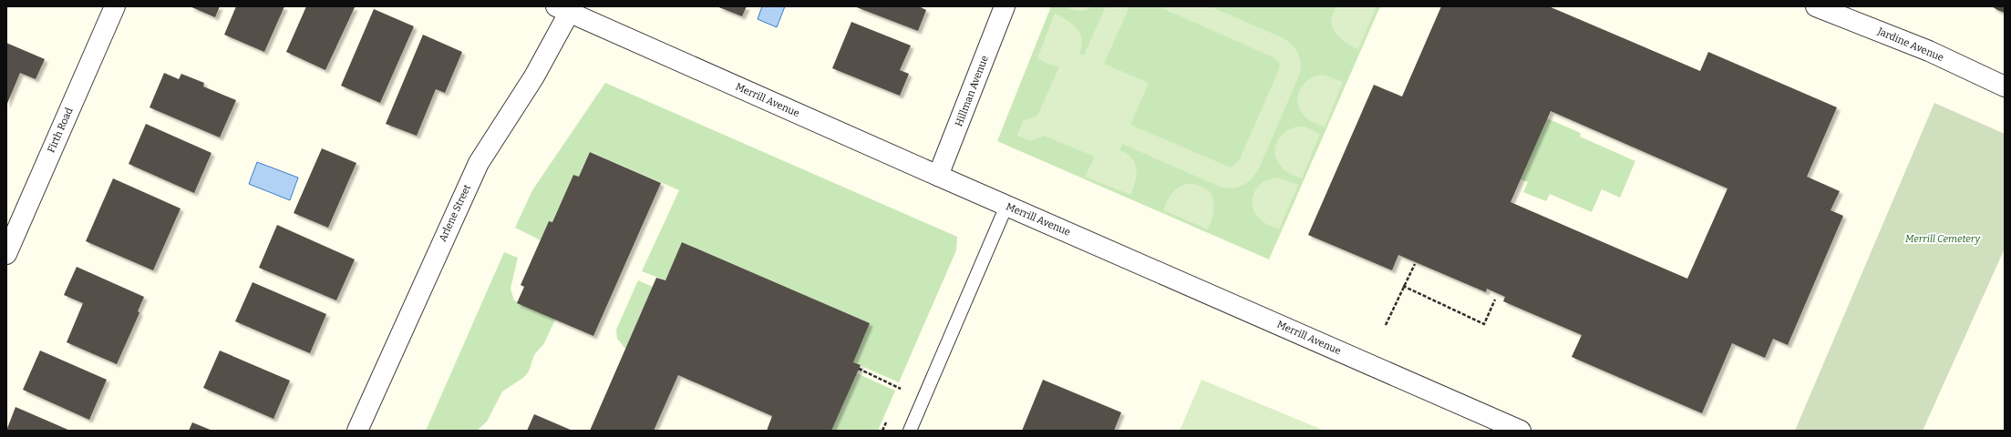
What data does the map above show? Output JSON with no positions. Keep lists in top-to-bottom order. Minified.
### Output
{"streets":{"street":["Jardine Avenue","Hillman Avenue","Merrill Avenue","Firth Road","Arlene Street"]},"crossings":[["Hillman Avenue","Merrill Avenue"],["Merrill Avenue","Arlene Street"]],"parks":["Merrill Cemetery"]}
